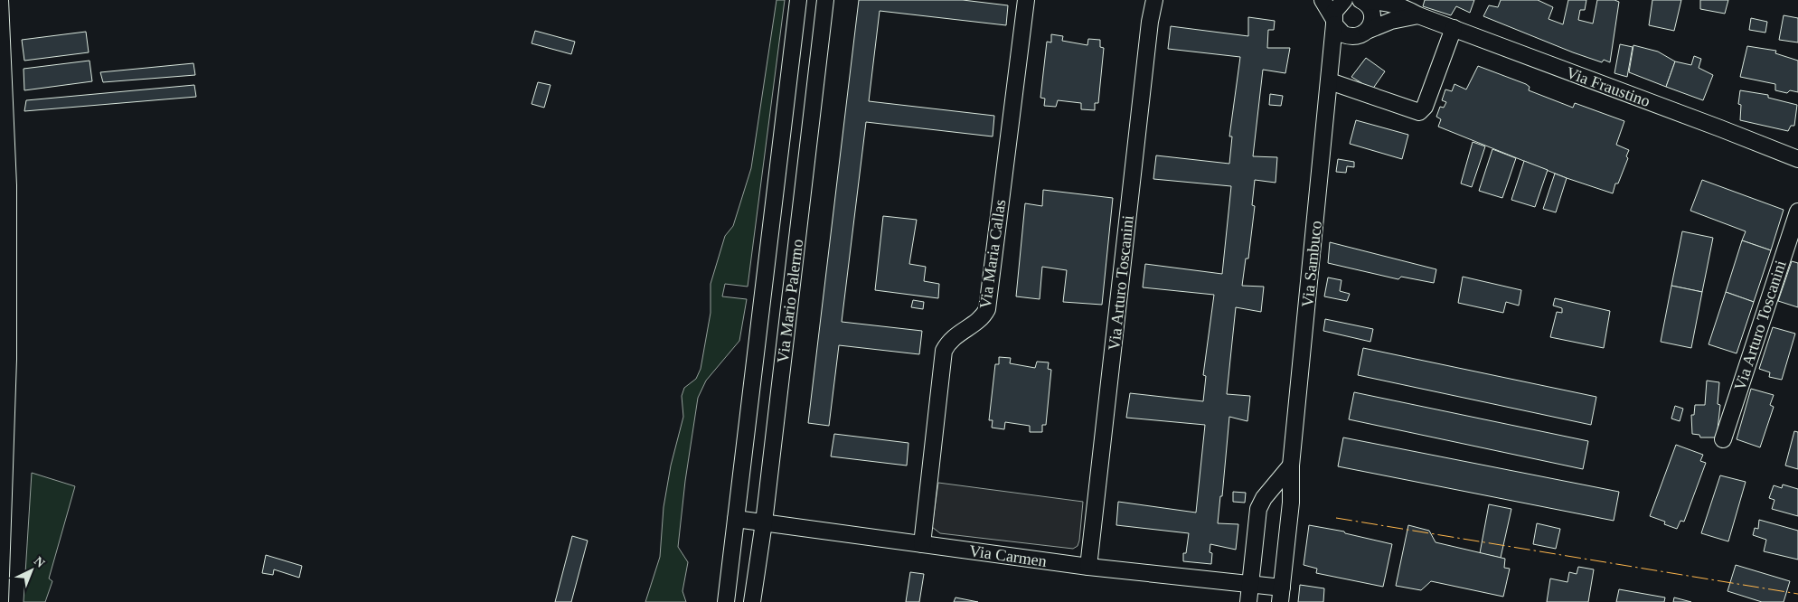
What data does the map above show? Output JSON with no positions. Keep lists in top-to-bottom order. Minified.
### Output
{"streets":{"street":["Via Fraustino","Via Maria Callas","Via Sambuco","Via Arturo Toscanini","Via Mario Palermo","Via Carmen"]},"crossings":[["Via Maria Callas","Via Carmen"],["Via Sambuco","Via Carmen"],["Via Arturo Toscanini","Via Carmen"],["Via Mario Palermo","Via Carmen"]],"north":"top right"}
